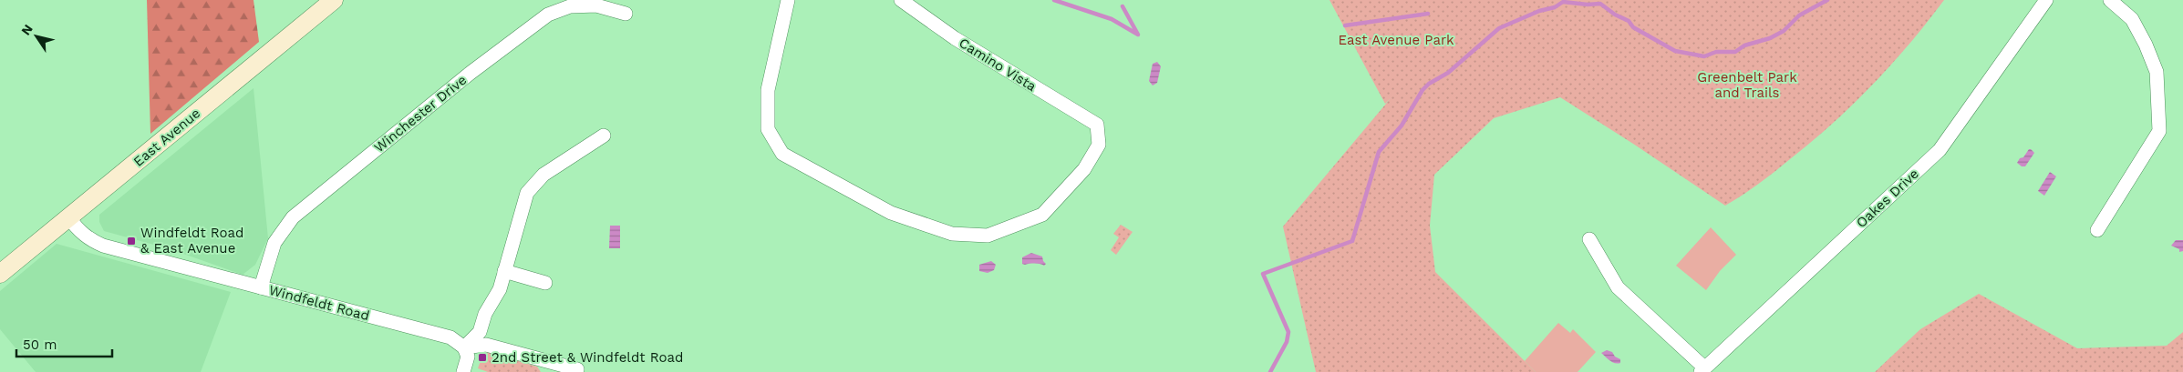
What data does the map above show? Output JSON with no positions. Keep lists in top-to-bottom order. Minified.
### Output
{"streets":{"street":["Camino Vista","Winchester Drive","East Avenue","Oakes Drive","Windfeldt Road"]},"crossings":[["Winchester Drive","Windfeldt Road"],["East Avenue","Windfeldt Road"]],"parks":["East Avenue Park","Greenbelt Park and Trails"],"places":{"transit":["Windfeldt Road & East Avenue","2nd Street & Windfeldt Road"]},"scale_bar":"50 m","north":"top left"}
